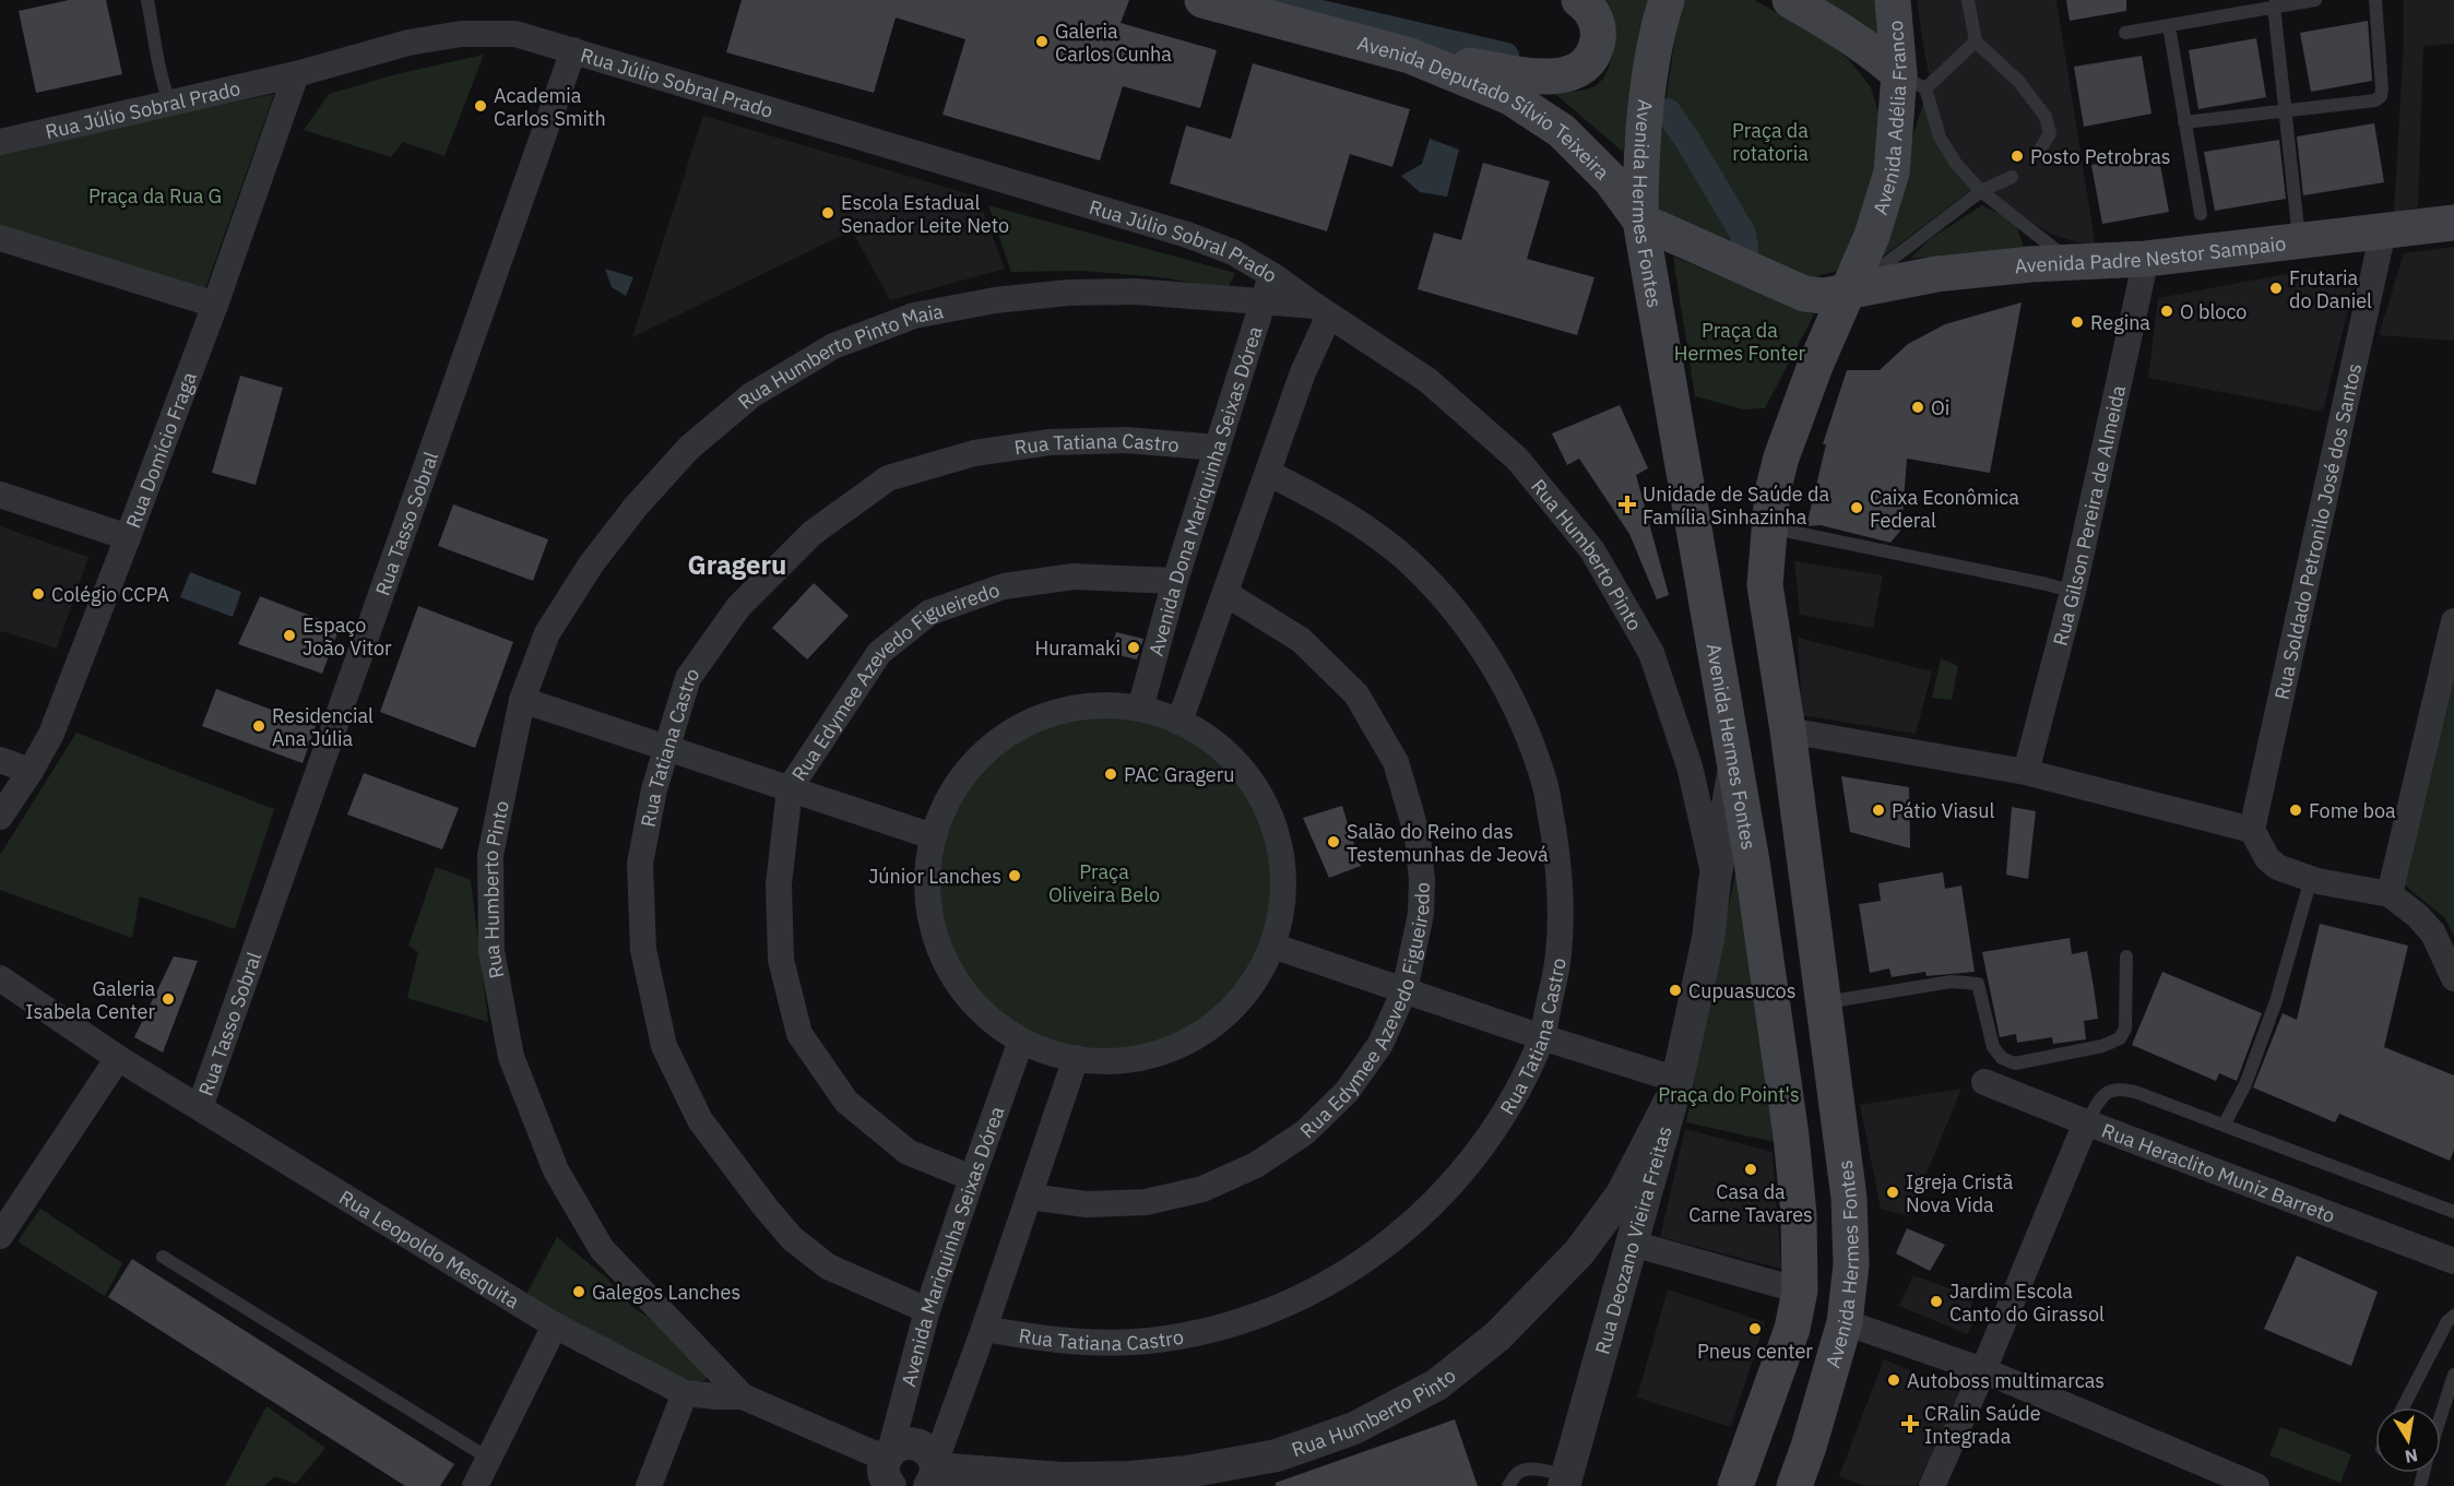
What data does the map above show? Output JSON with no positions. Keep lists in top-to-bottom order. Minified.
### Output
{"streets":{"main road":["Avenida Deputado Sílvio Teixeira","Avenida Adélia Franco","Avenida Hermes Fontes","Avenida Padre Nestor Sampaio"],"street":["Rua Júlio Sobral Prado","Rua Humberto Pinto Maia","Rua Tatiana Castro","Rua Domício Fraga","Avenida Dona Mariquinha Seixas Dórea","Rua Gilson Pereira de Almeida","Rua Tasso Sobral","Rua Soldado Petronilo José dos Santos","Rua Humberto Pinto","Rua Edymee Azevedo Figueiredo","Rua Heraclito Muniz Barreto","Rua Deozano Vieira Freitas","Avenida Mariquinha Seixas Dórea","Rua Leopoldo Mesquita"]},"crossings":[["Rua Júlio Sobral Prado","Rua Humberto Pinto Maia"],["Rua Júlio Sobral Prado","Rua Domício Fraga"],["Rua Júlio Sobral Prado","Avenida Dona Mariquinha Seixas Dórea"],["Rua Júlio Sobral Prado","Rua Tasso Sobral"],["Rua Júlio Sobral Prado","Rua Humberto Pinto"],["Avenida Deputado Sílvio Teixeira","Avenida Hermes Fontes"],["Avenida Deputado Sílvio Teixeira","Avenida Padre Nestor Sampaio"],["Avenida Adélia Franco","Avenida Hermes Fontes"],["Avenida Hermes Fontes","Avenida Padre Nestor Sampaio"],["Avenida Hermes Fontes","Rua Deozano Vieira Freitas"],["Avenida Padre Nestor Sampaio","Rua Gilson Pereira de Almeida"],["Avenida Padre Nestor Sampaio","Rua Soldado Petronilo José dos Santos"],["Rua Humberto Pinto Maia","Avenida Dona Mariquinha Seixas Dórea"],["Rua Humberto Pinto Maia","Rua Humberto Pinto"],["Rua Tatiana Castro","Avenida Dona Mariquinha Seixas Dórea"],["Rua Tatiana Castro","Avenida Mariquinha Seixas Dórea"],["Avenida Dona Mariquinha Seixas Dórea","Rua Edymee Azevedo Figueiredo"],["Rua Tasso Sobral","Rua Leopoldo Mesquita"],["Rua Humberto Pinto","Rua Deozano Vieira Freitas"],["Rua Humberto Pinto","Rua Leopoldo Mesquita"],["Rua Edymee Azevedo Figueiredo","Avenida Mariquinha Seixas Dórea"],["Avenida Mariquinha Seixas Dórea","Rua Leopoldo Mesquita"]],"districts":["Grageru"],"parks":["Praça da rotatoria","Praça da Rua G","Praça da Hermes Fonter","Praça Oliveira Belo","Praça do Point's"],"places":{"other":["Galeria Carlos Cunha","Academia Carlos Smith","Posto Petrobras","Escola Estadual Senador Leite Neto","Frutaria do Daniel","O bloco","Regina","Oi","Caixa Econômica Federal","Colégio CCPA","Espaço João Vitor","Huramaki","Residencial Ana Júlia","PAC Grageru","Pátio Viasul","Fome boa","Salão do Reino das Testemunhas de Jeová","Júnior Lanches","Cupuasucos","Galeria Isabela Center","Casa da Carne Tavares","Igreja Cristã Nova Vida","Galegos Lanches","Jardim Escola Canto do Girassol","Pneus center","Autoboss multimarcas"],"health":["Unidade de Saúde da Família Sinhazinha","CRalin Saúde Integrada"]},"north":"bottom"}
